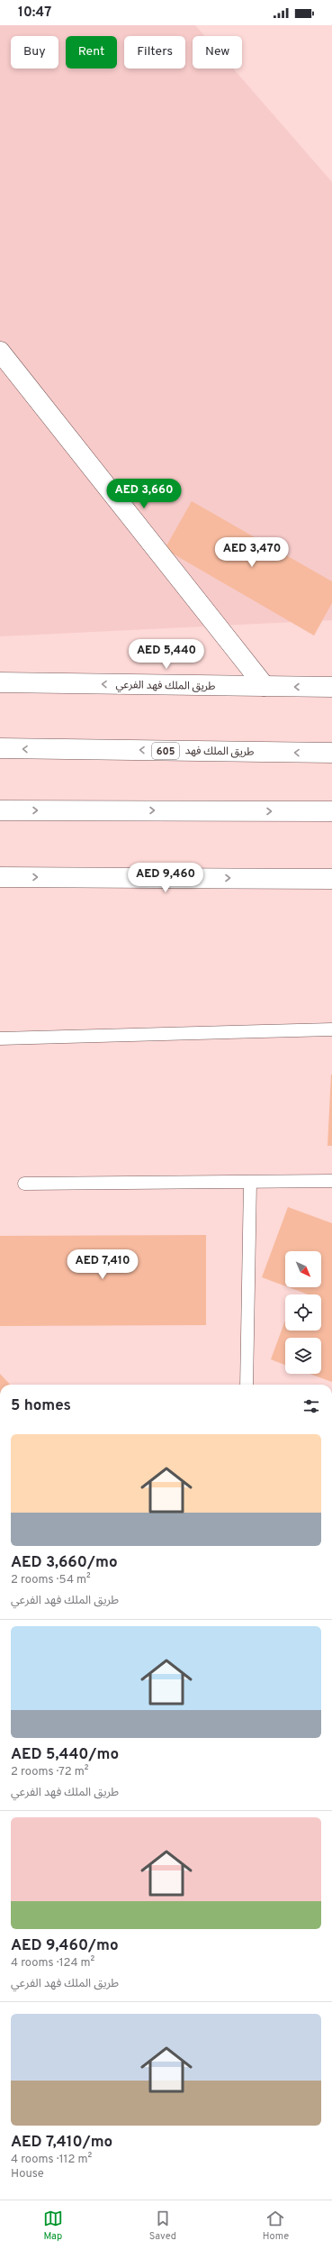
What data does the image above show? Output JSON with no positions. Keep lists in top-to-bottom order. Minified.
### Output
{"streets":{"main road":["طريق الملك فهد الفرعي","605","طريق الملك فهد"]},"north":"bottom right","page":{"status":"10:47","chip":["Buy","Rent","Filters","New"],"price":["AED 3,660","AED 3,470","AED 5,440","AED 9,460","AED 7,410"],"heading":"5 homes","list":[{"name":"AED 3,660/mo","note":"2 rooms · 54 m² · طريق الملك فهد الفرعي"},{"name":"AED 5,440/mo","note":"2 rooms · 72 m² · طريق الملك فهد الفرعي"},{"name":"AED 9,460/mo","note":"4 rooms · 124 m² · طريق الملك فهد الفرعي"},{"name":"AED 7,410/mo","note":"4 rooms · 112 m² · House"}],"tabs":["Map","Saved","Home"]}}
